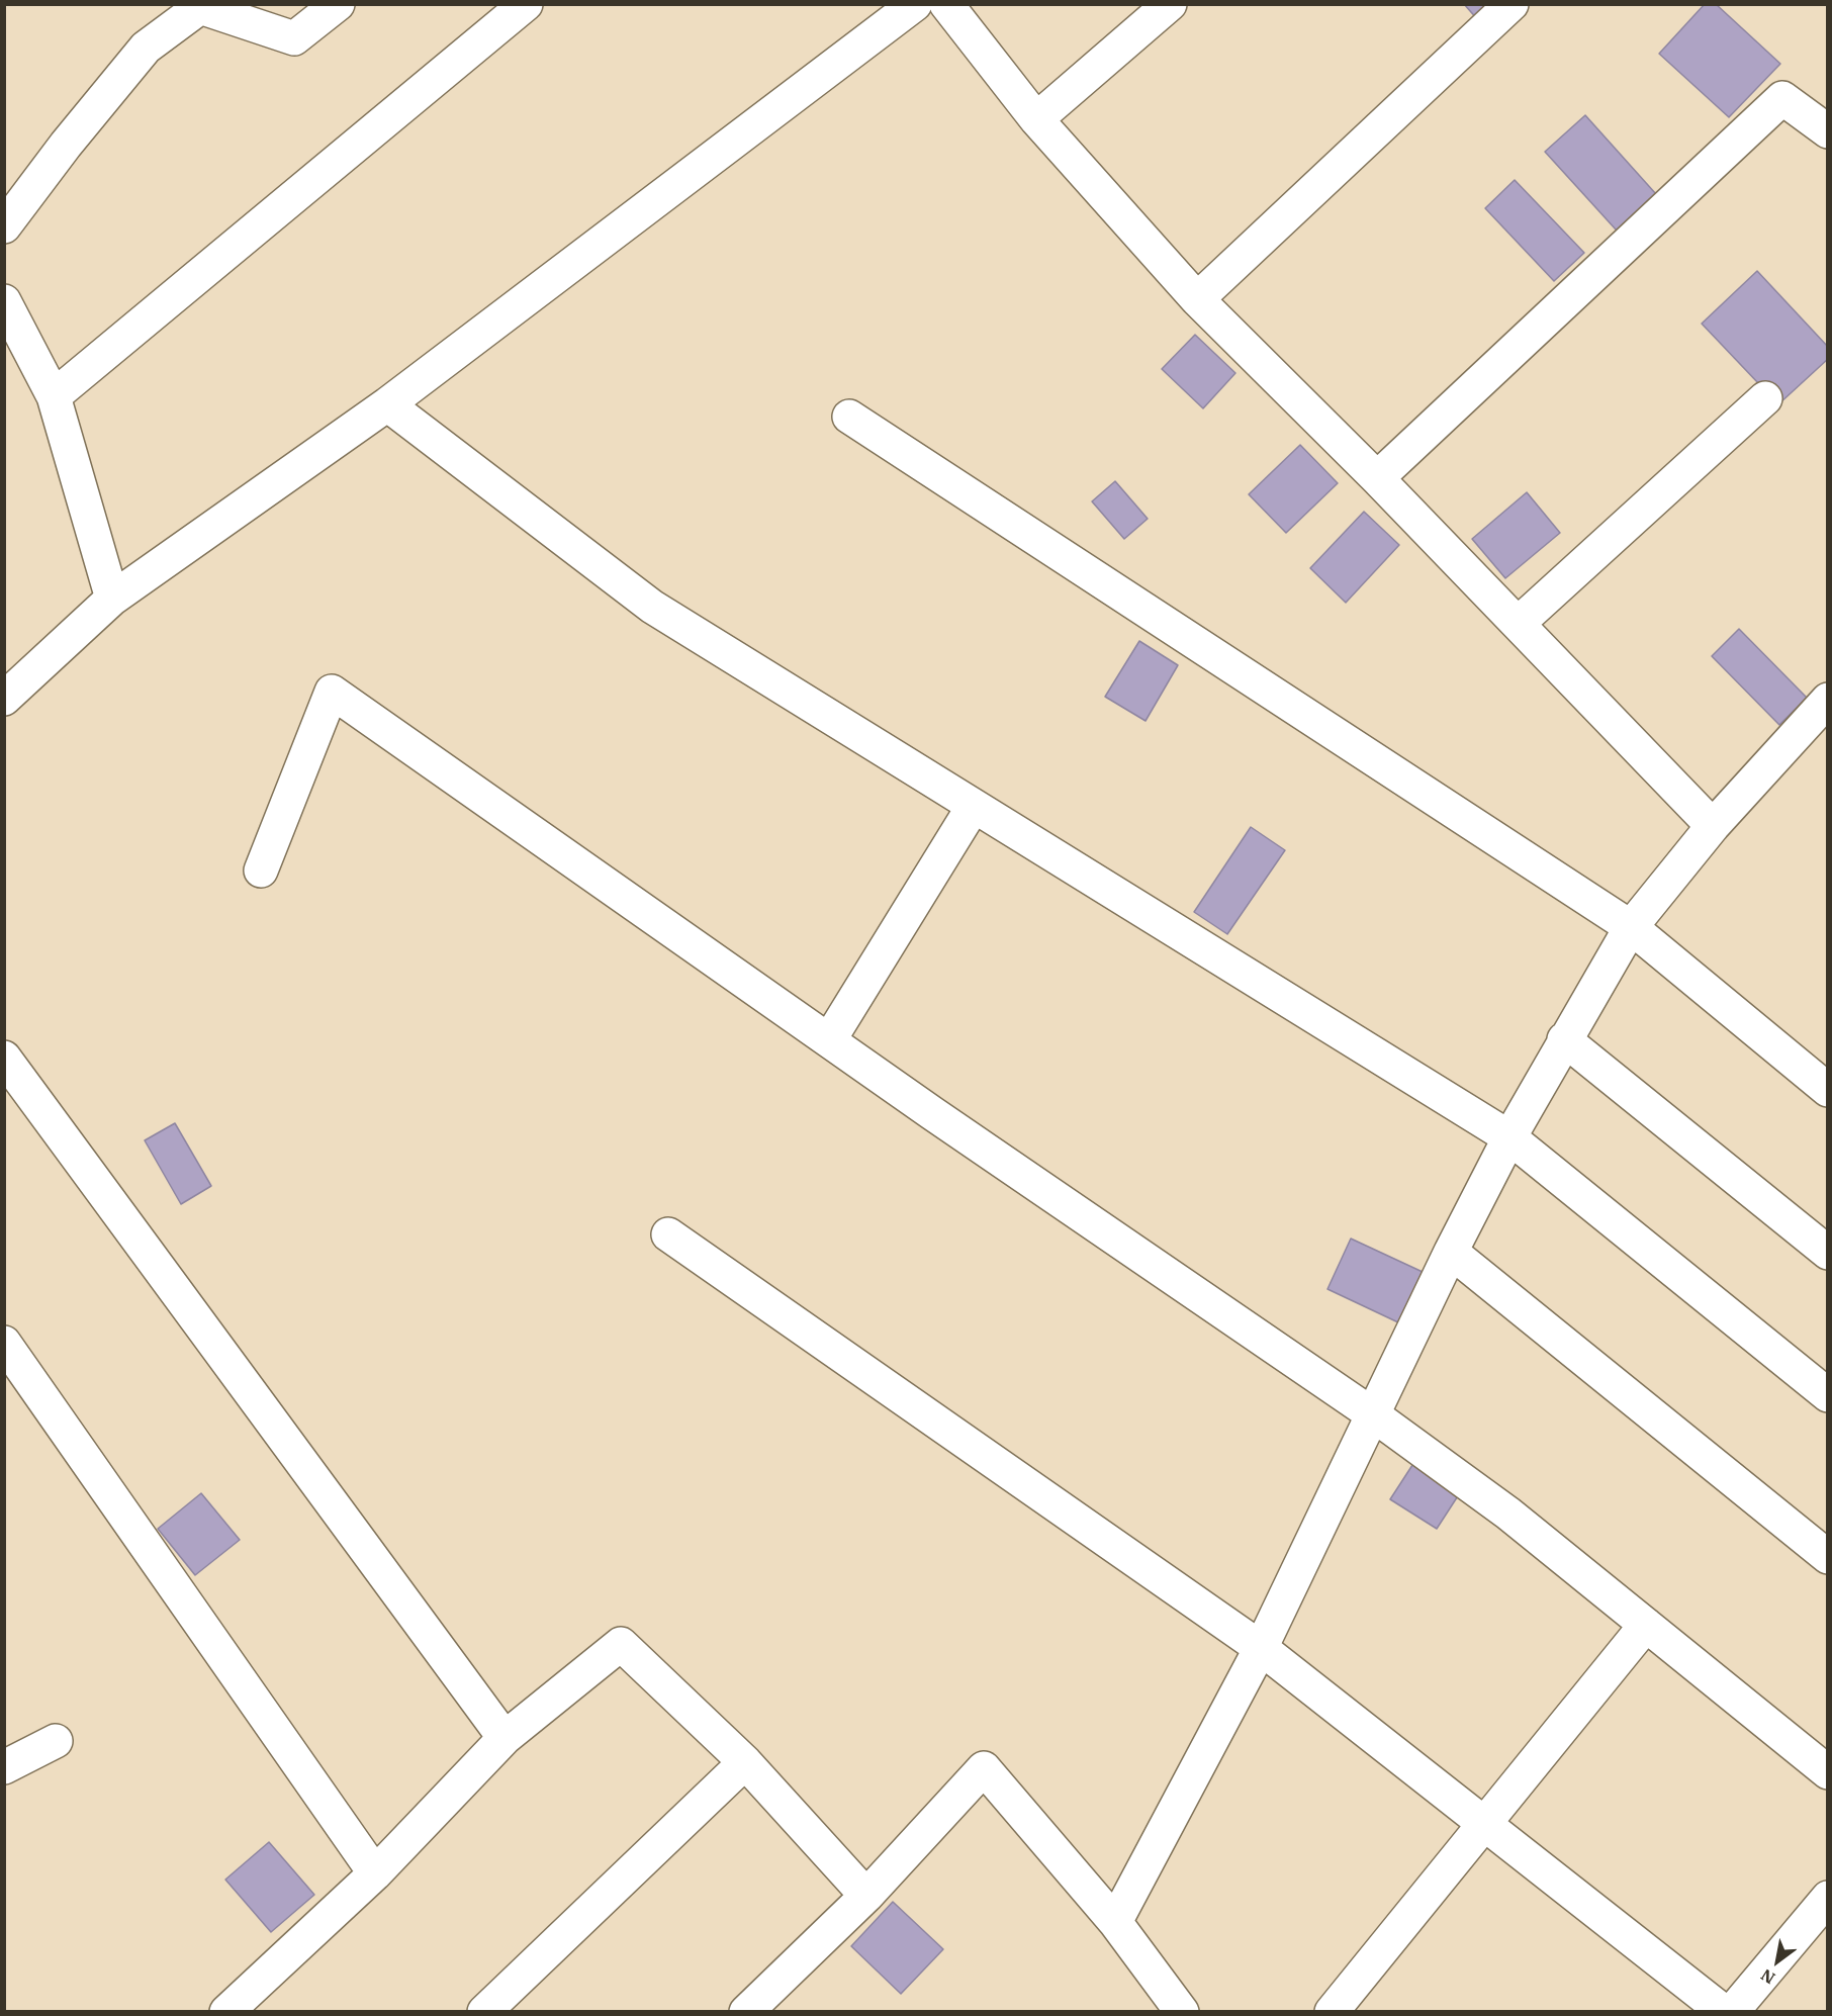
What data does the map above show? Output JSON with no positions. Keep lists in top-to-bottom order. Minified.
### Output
{"north":"bottom left"}
